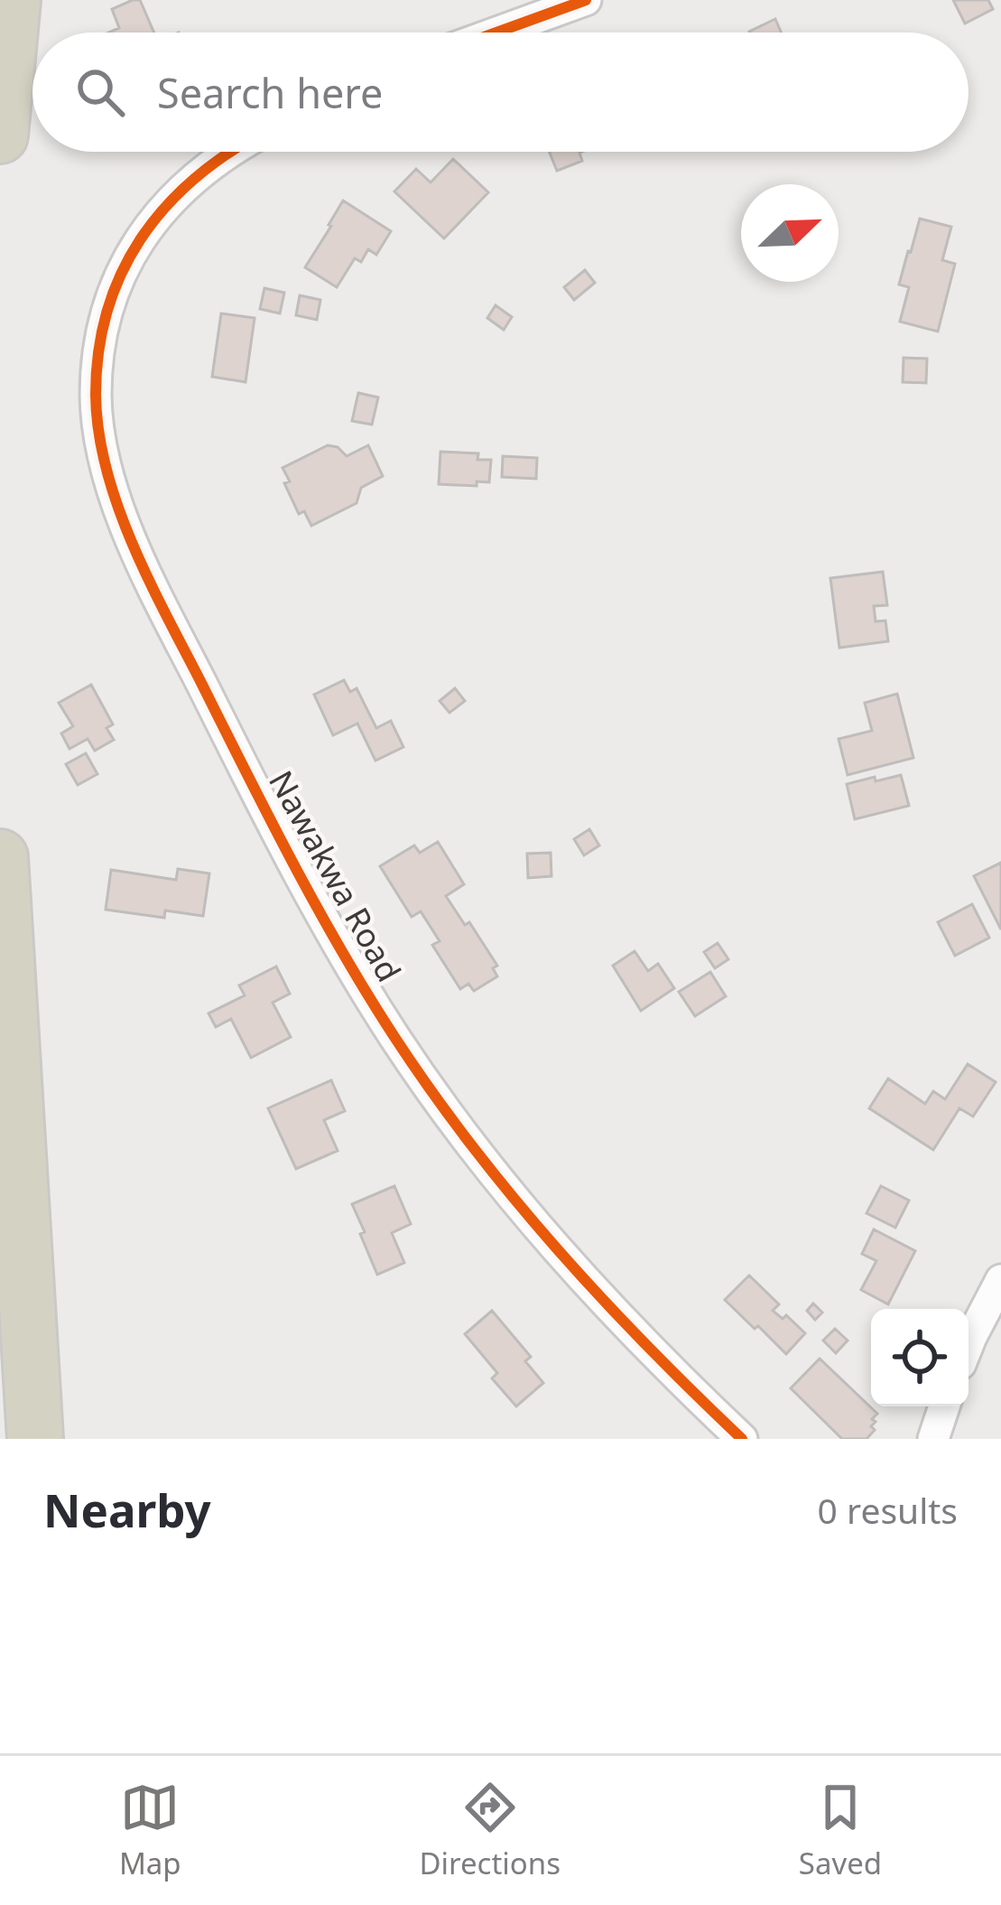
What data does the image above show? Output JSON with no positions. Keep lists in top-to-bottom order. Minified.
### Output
{"streets":{"street":["Nawakwa Road"]},"north":"top right","page":{"search":"Search here","heading":["Nearby","0 results"],"nav":["Map","Directions","Saved"]}}
